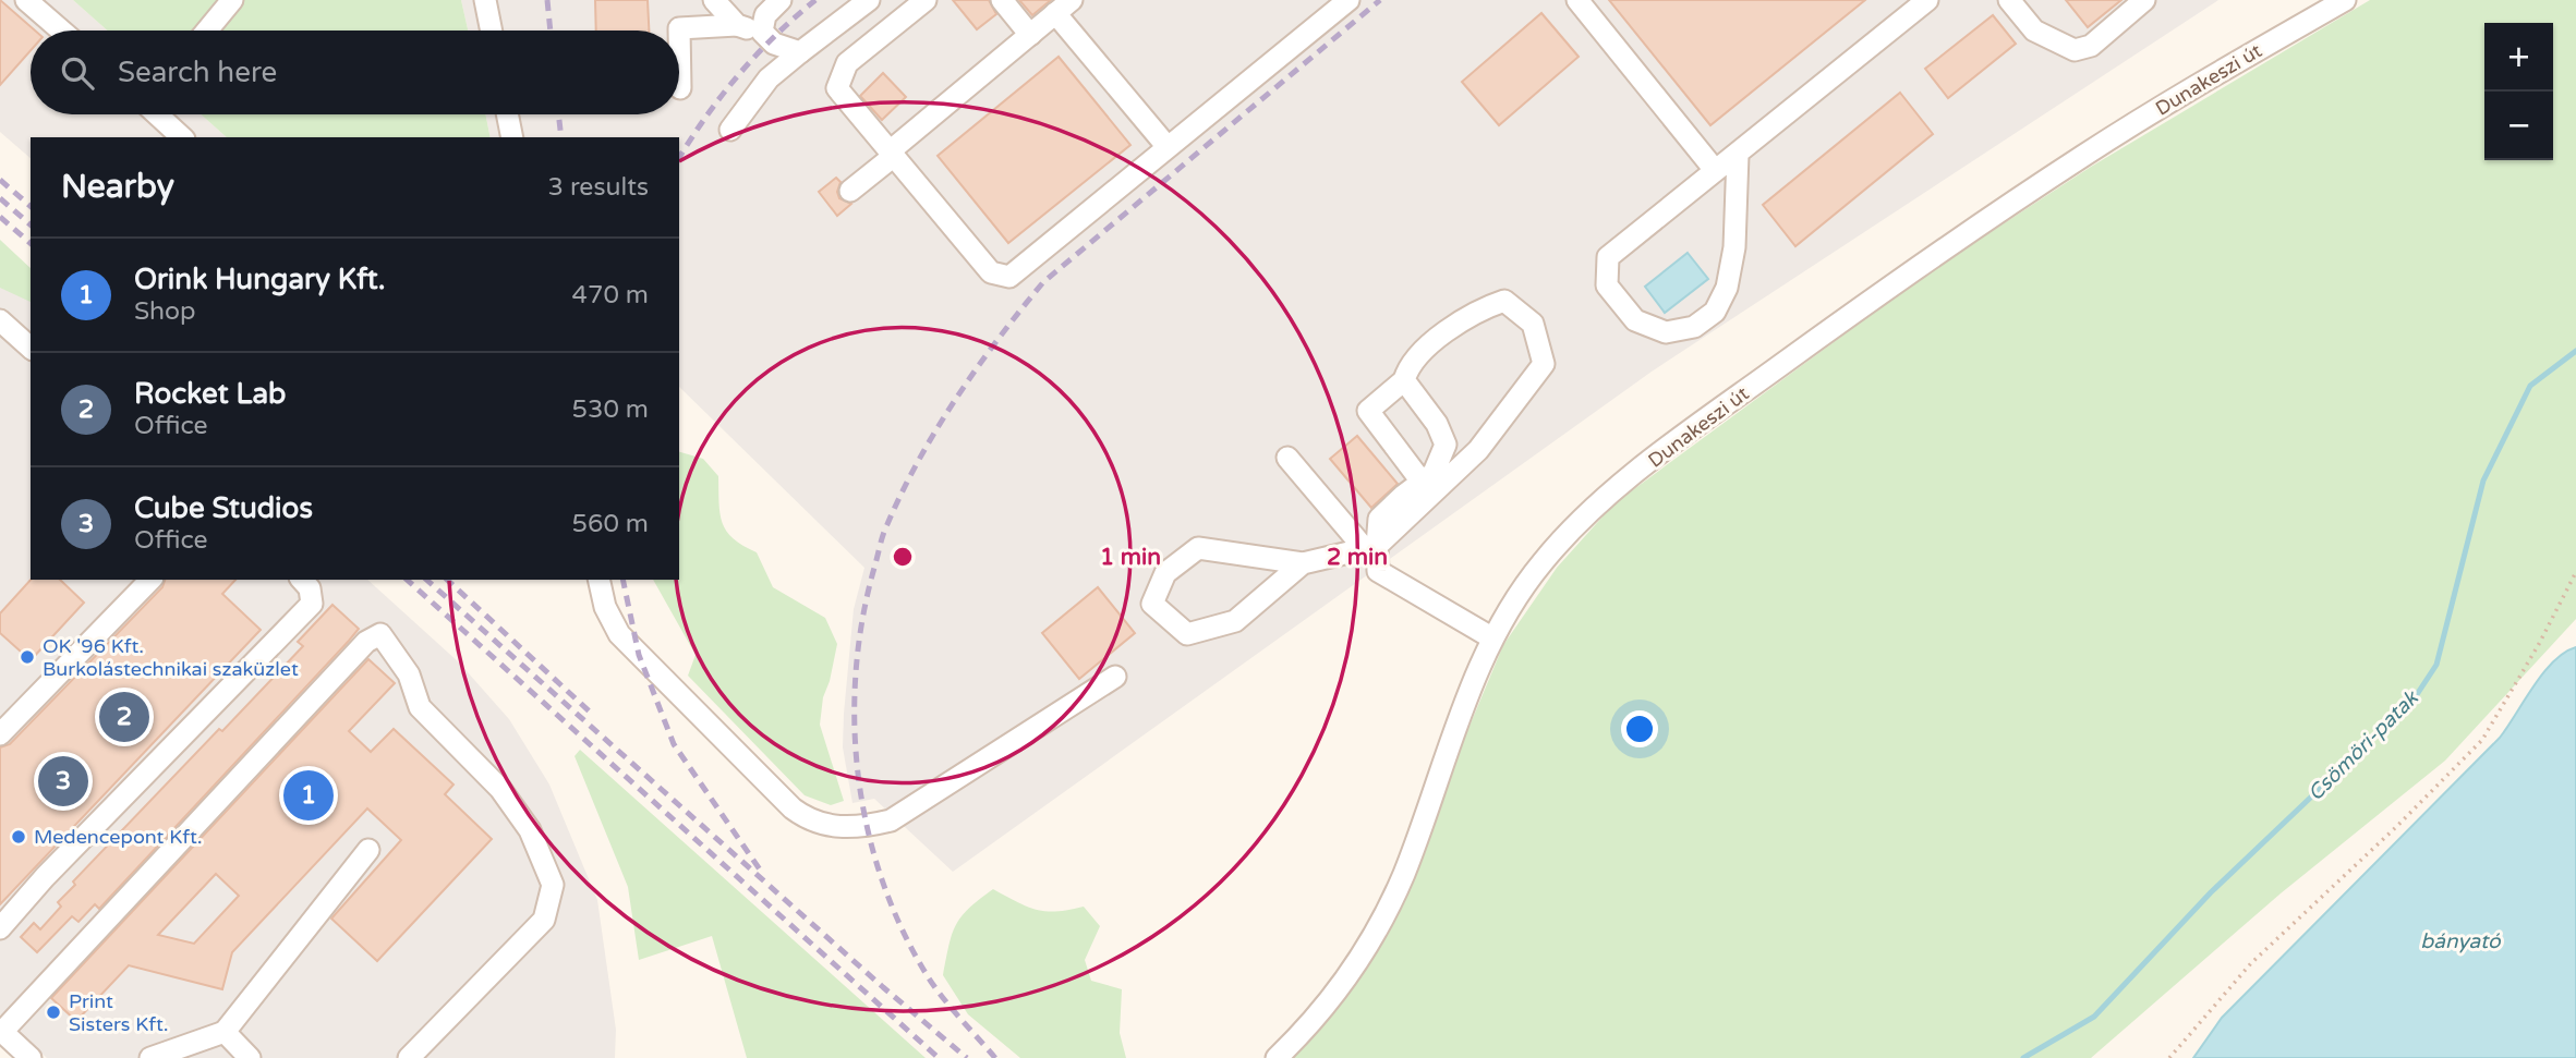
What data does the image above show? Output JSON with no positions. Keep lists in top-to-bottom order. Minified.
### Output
{"streets":{"street":["Dunakeszi út"]},"water":["Csömöri-patak","bányató"],"places":["OK '96 Kft. Burkolástechnikai szaküzlet","Medencepont Kft.","Print Sisters Kft."],"page":{"map_buttons":["+","−"],"search":"Search here","heading":["Nearby","3 results"],"list":[{"mark":"1","name":"Orink Hungary Kft.","note":"Shop","value":"470 m"},{"mark":"2","name":"Rocket Lab","note":"Office","value":"530 m"},{"mark":"3","name":"Cube Studios","note":"Office","value":"560 m"}],"pins":["2","3","1"]},"rings":["1 min","2 min"]}
